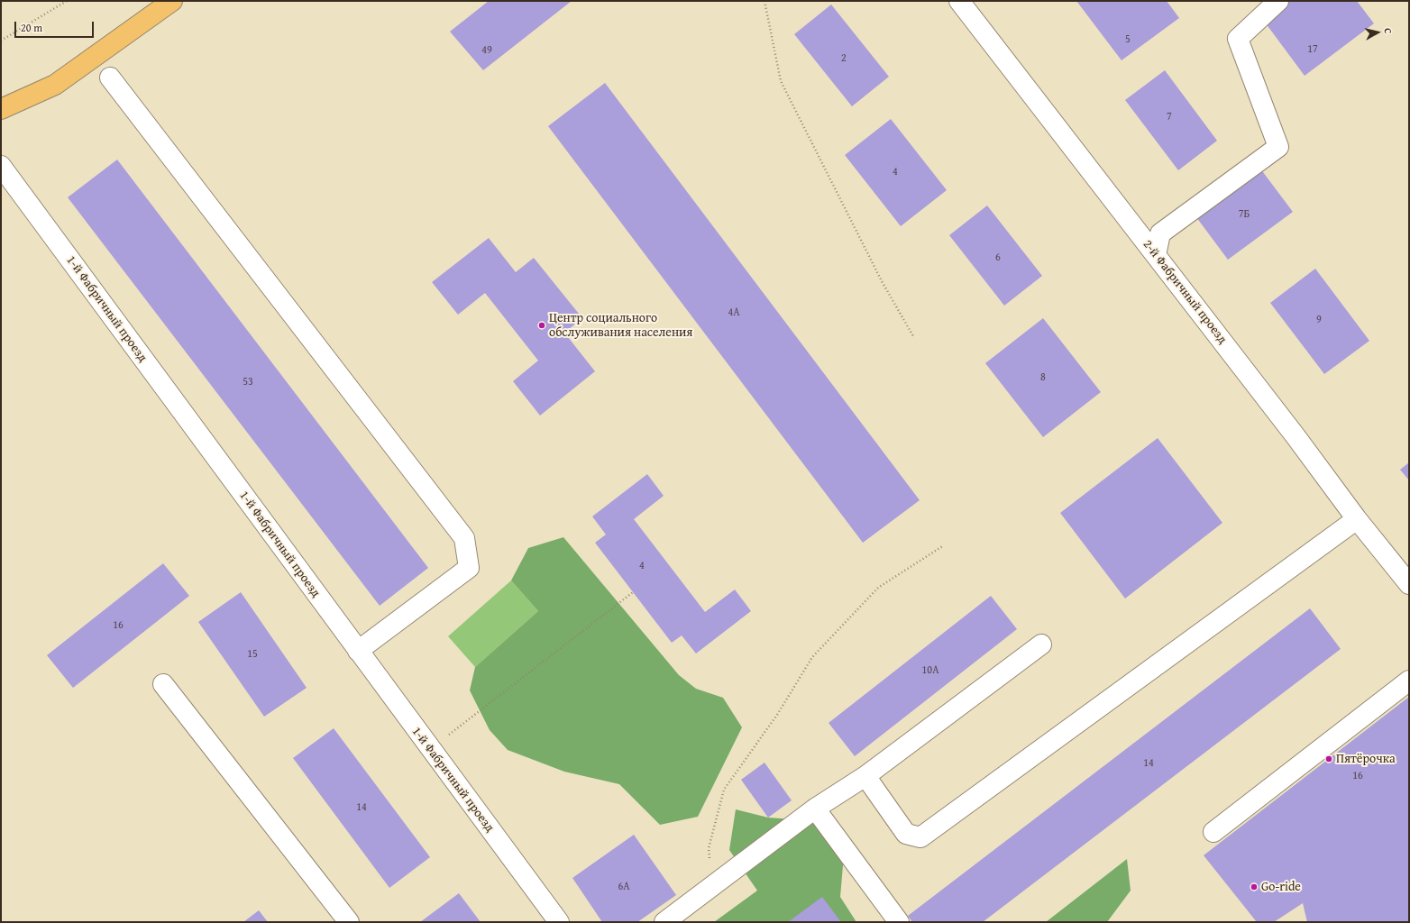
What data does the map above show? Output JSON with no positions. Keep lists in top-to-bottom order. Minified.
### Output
{"streets":{"street":["2-й Фабричный проезд","1-й Фабричный проезд"]},"places":["Центр социального обслуживания населения","Пятёрочка","Go-ride"],"house_numbers":["5","17","49","2","7","4","7Б","6","4А","9","8","53","4","16","15","10А","14","16","14","6А"],"scale_bar":"20 m","north":"right"}
